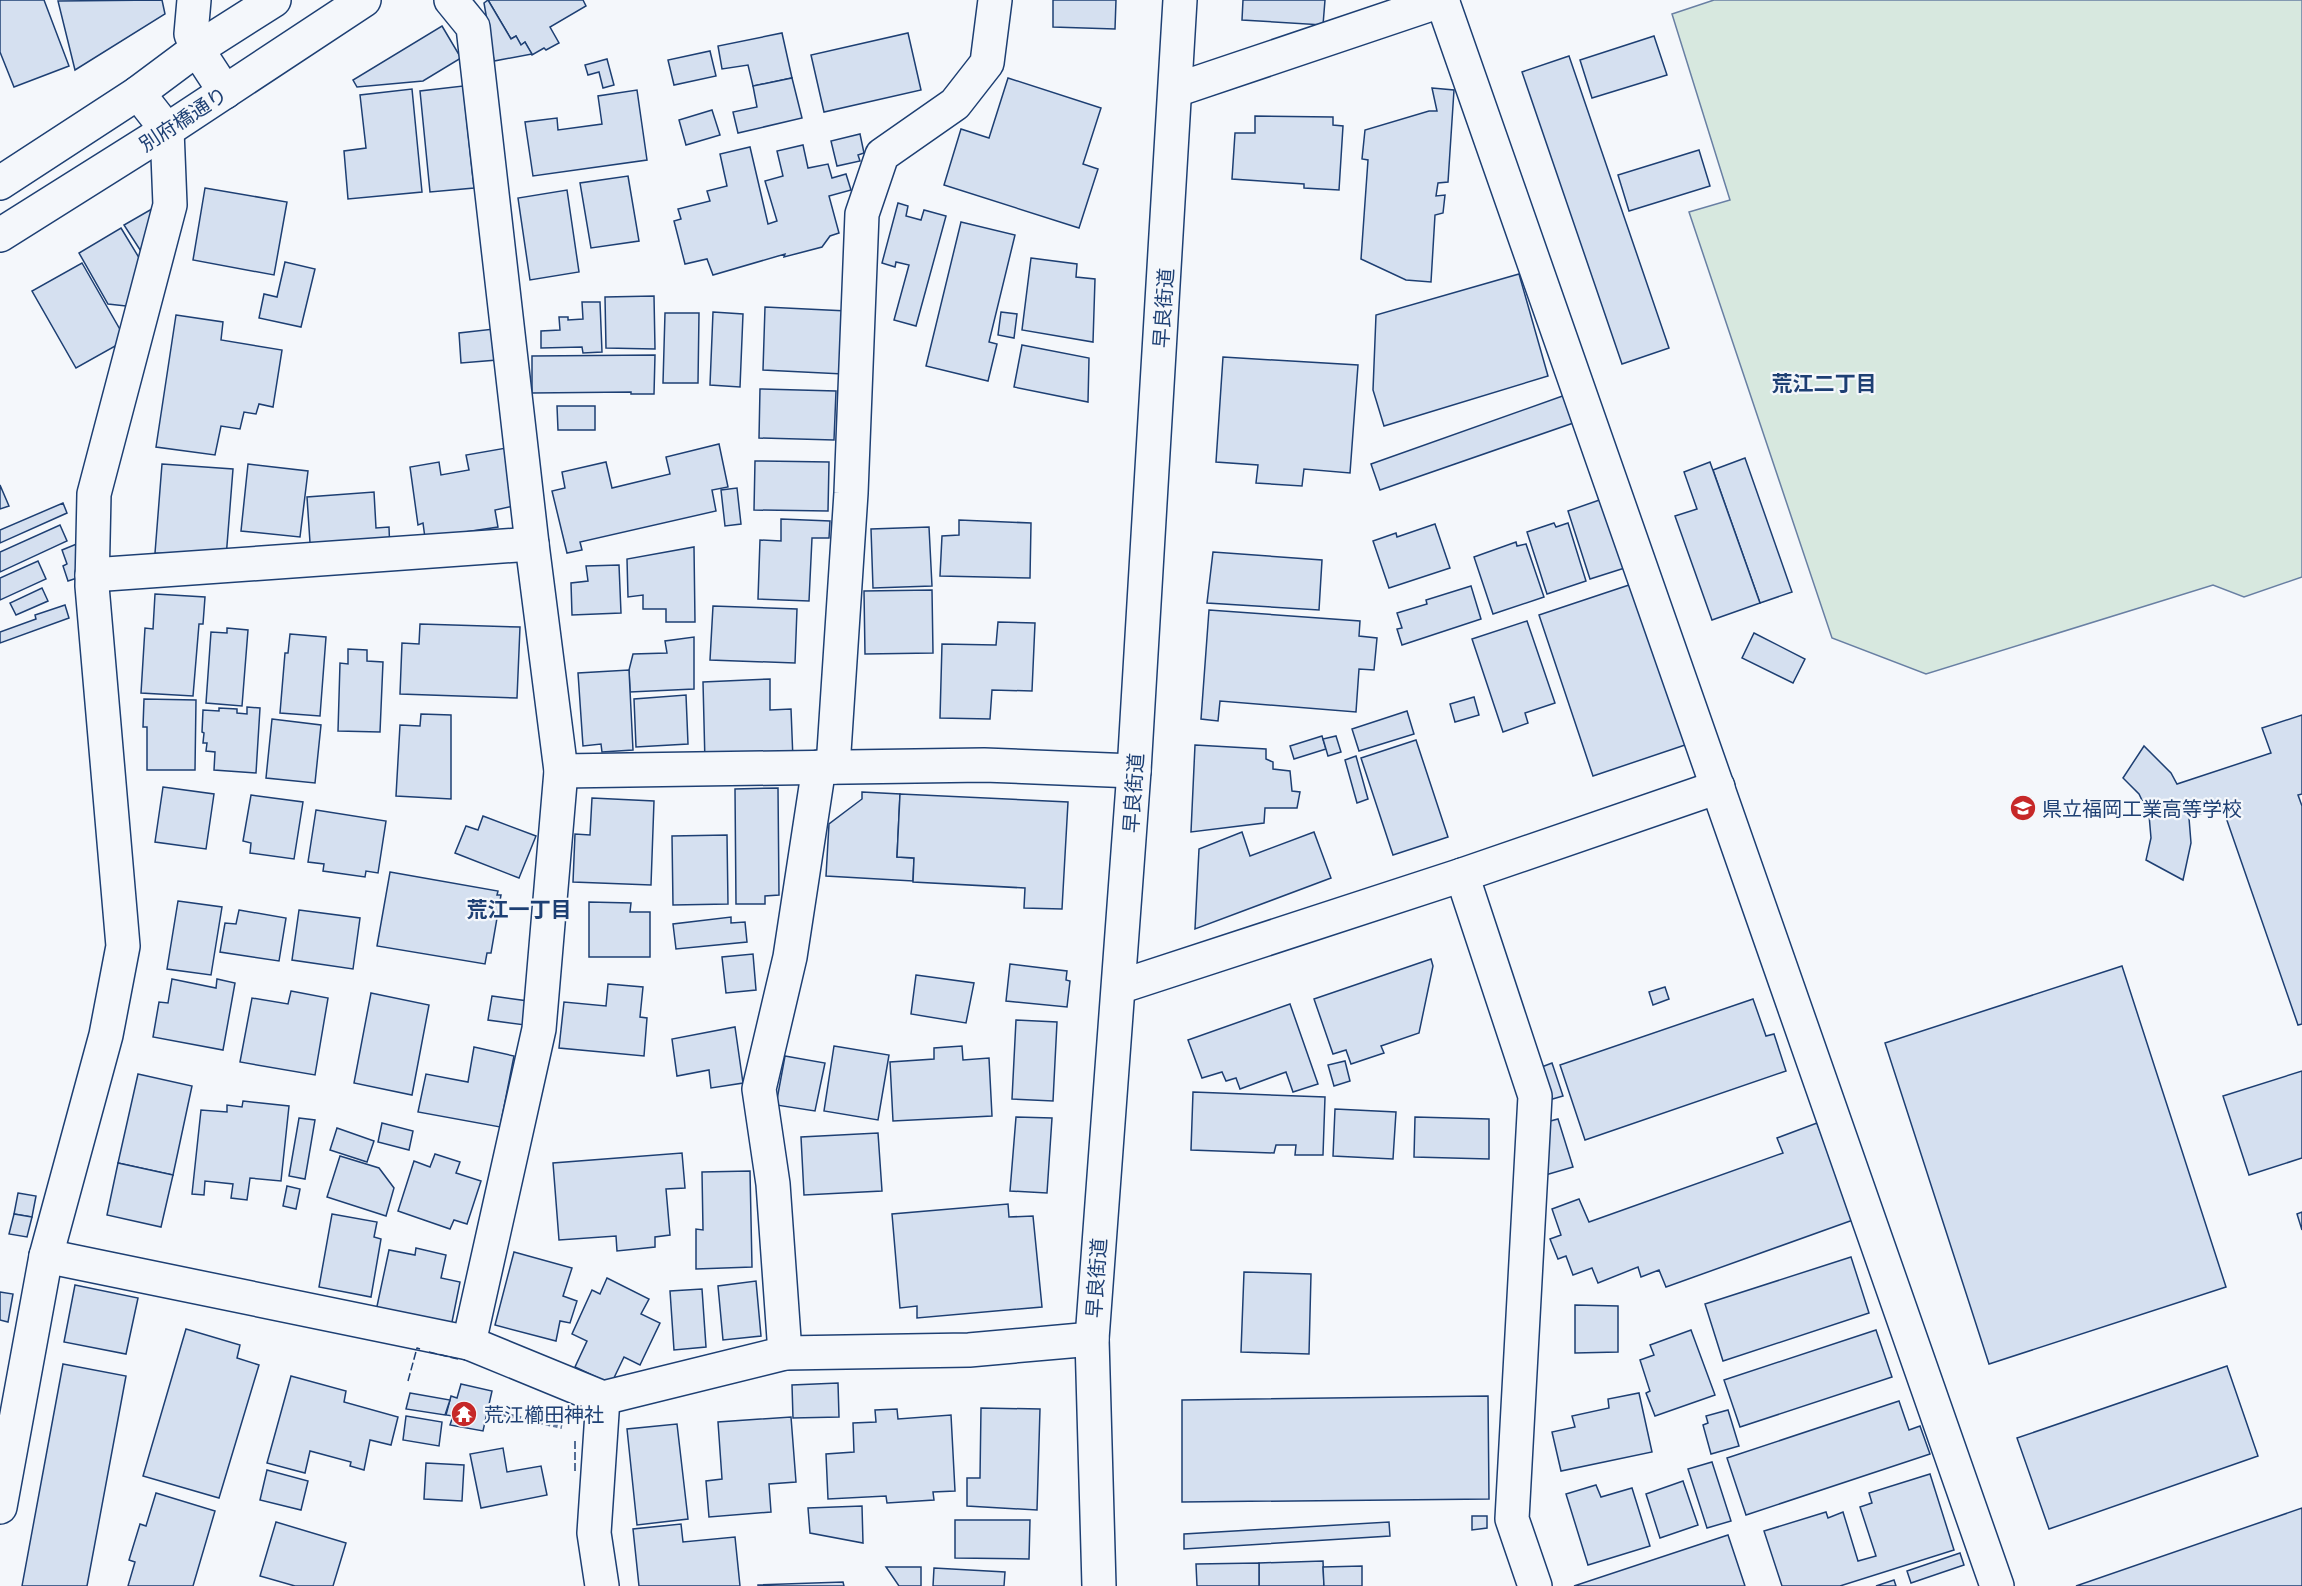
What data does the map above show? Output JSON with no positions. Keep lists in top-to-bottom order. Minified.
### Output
{"streets":{"main road":["別府橋通り","早良街道"]},"districts":["荒江二丁目","荒江一丁目"],"places":{"school or university":["県立福岡工業高等学校"],"temple":["荒江櫛田神社"]}}
